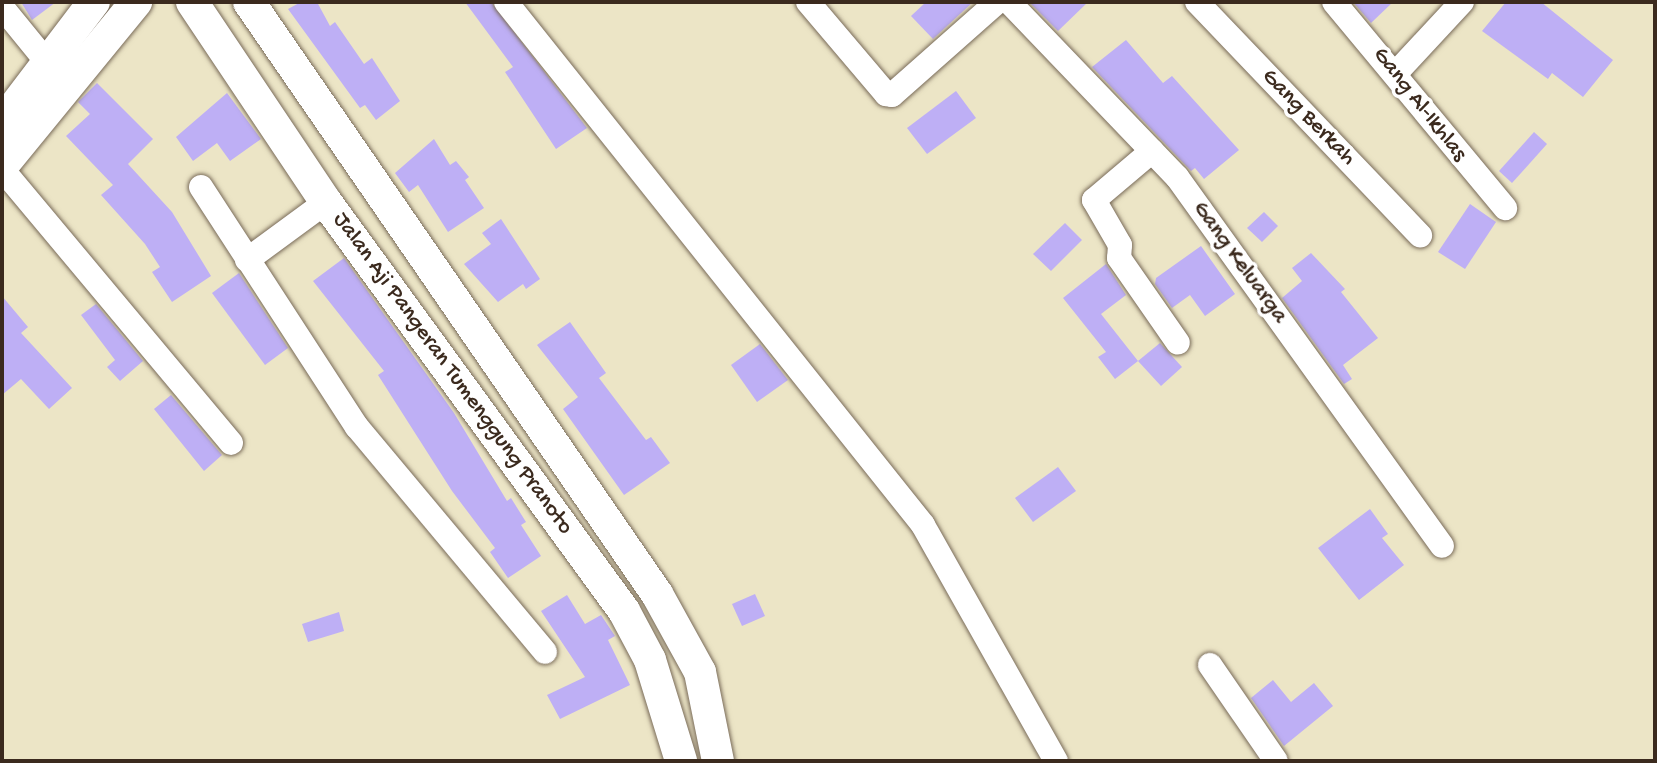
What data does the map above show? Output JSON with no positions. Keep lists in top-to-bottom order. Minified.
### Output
{"streets":{"main road":["Jalan Aji Pangeran Tumenggung Pranoto"],"street":["Gang Al-Ikhlas","Gang Berkah","Gang Keluarga"]}}
